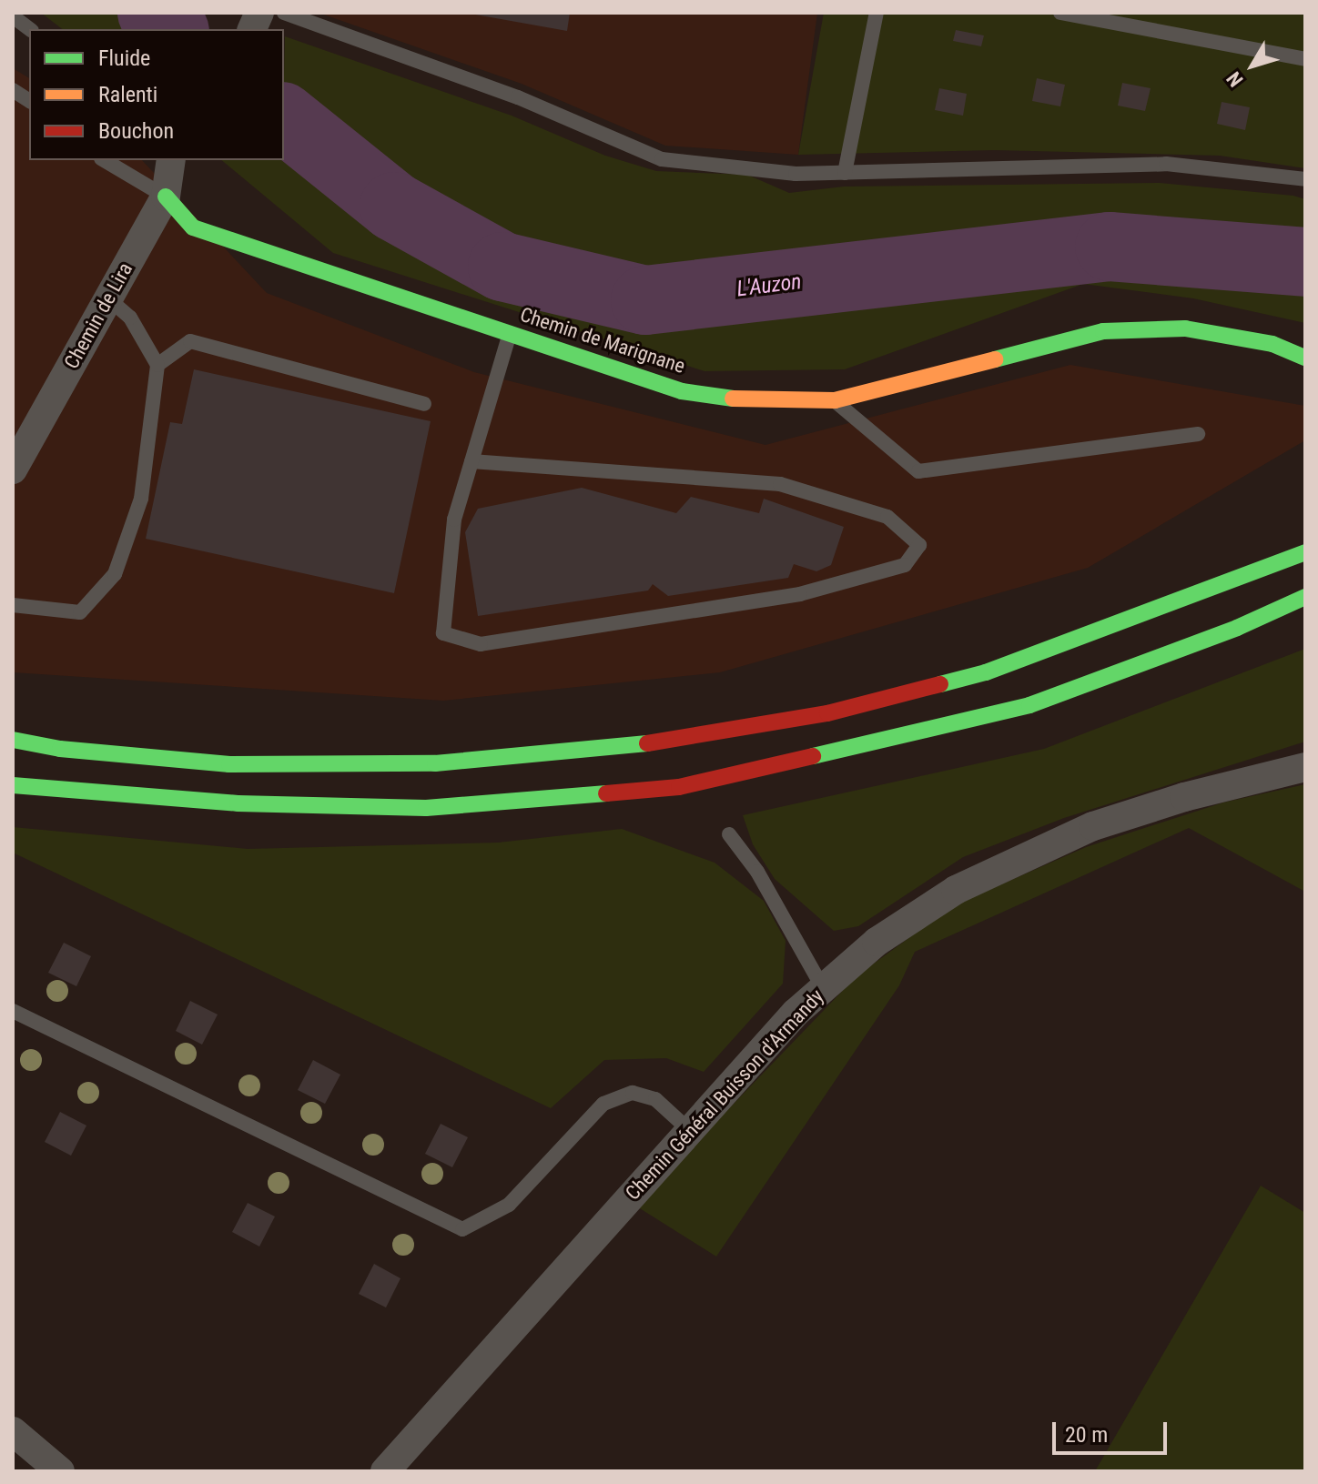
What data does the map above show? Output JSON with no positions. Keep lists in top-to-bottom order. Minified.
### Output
{"streets":{"main road":["Chemin de Marignane"],"street":["Chemin de Lira","Chemin Général Buisson d'Armandy"]},"crossings":[["Chemin de Lira","Chemin de Marignane"]],"water":["L'Auzon"],"legend":["Fluide","Ralenti","Bouchon"],"scale_bar":"20 m","north":"bottom left"}
